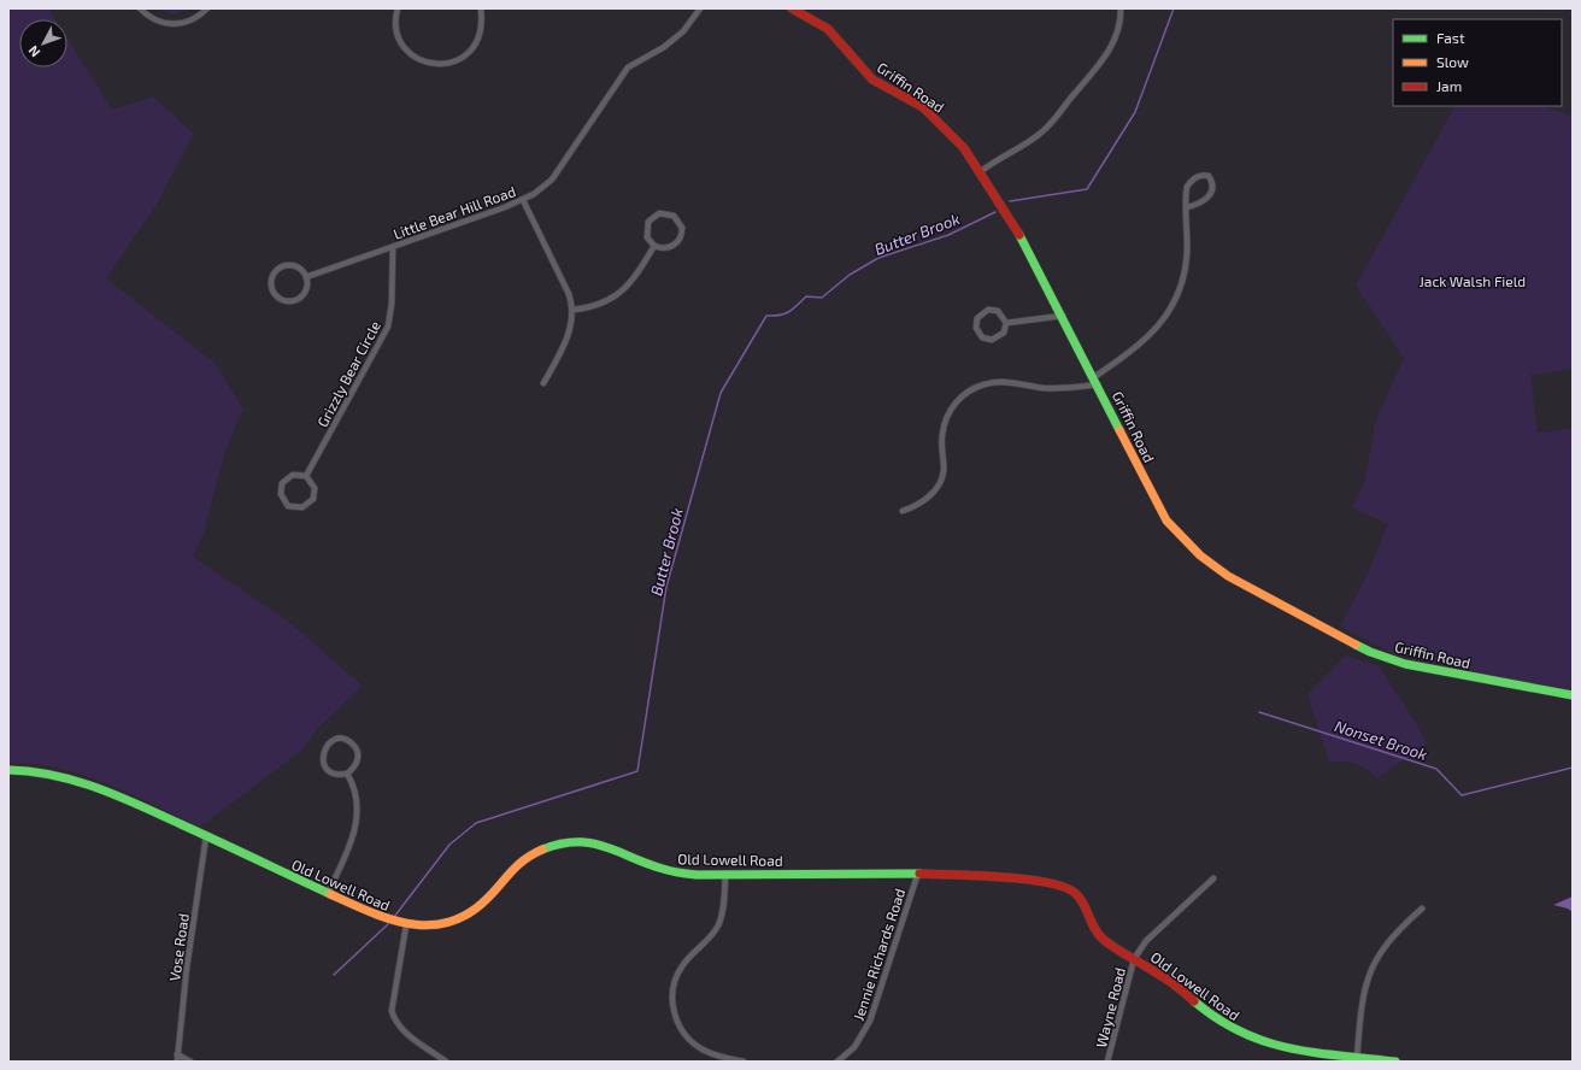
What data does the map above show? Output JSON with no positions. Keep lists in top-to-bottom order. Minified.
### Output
{"streets":{"street":["Griffin Road","Little Bear Hill Road","Grizzly Bear Circle","Old Lowell Road","Vose Road","Jennie Richards Road","Wayne Road"]},"crossings":[["Little Bear Hill Road","Grizzly Bear Circle"],["Old Lowell Road","Vose Road"],["Old Lowell Road","Jennie Richards Road"],["Old Lowell Road","Wayne Road"]],"water":["Butter Brook","Nonset Brook"],"parks":["Jack Walsh Field"],"legend":["Fast","Slow","Jam"],"north":"bottom left"}
